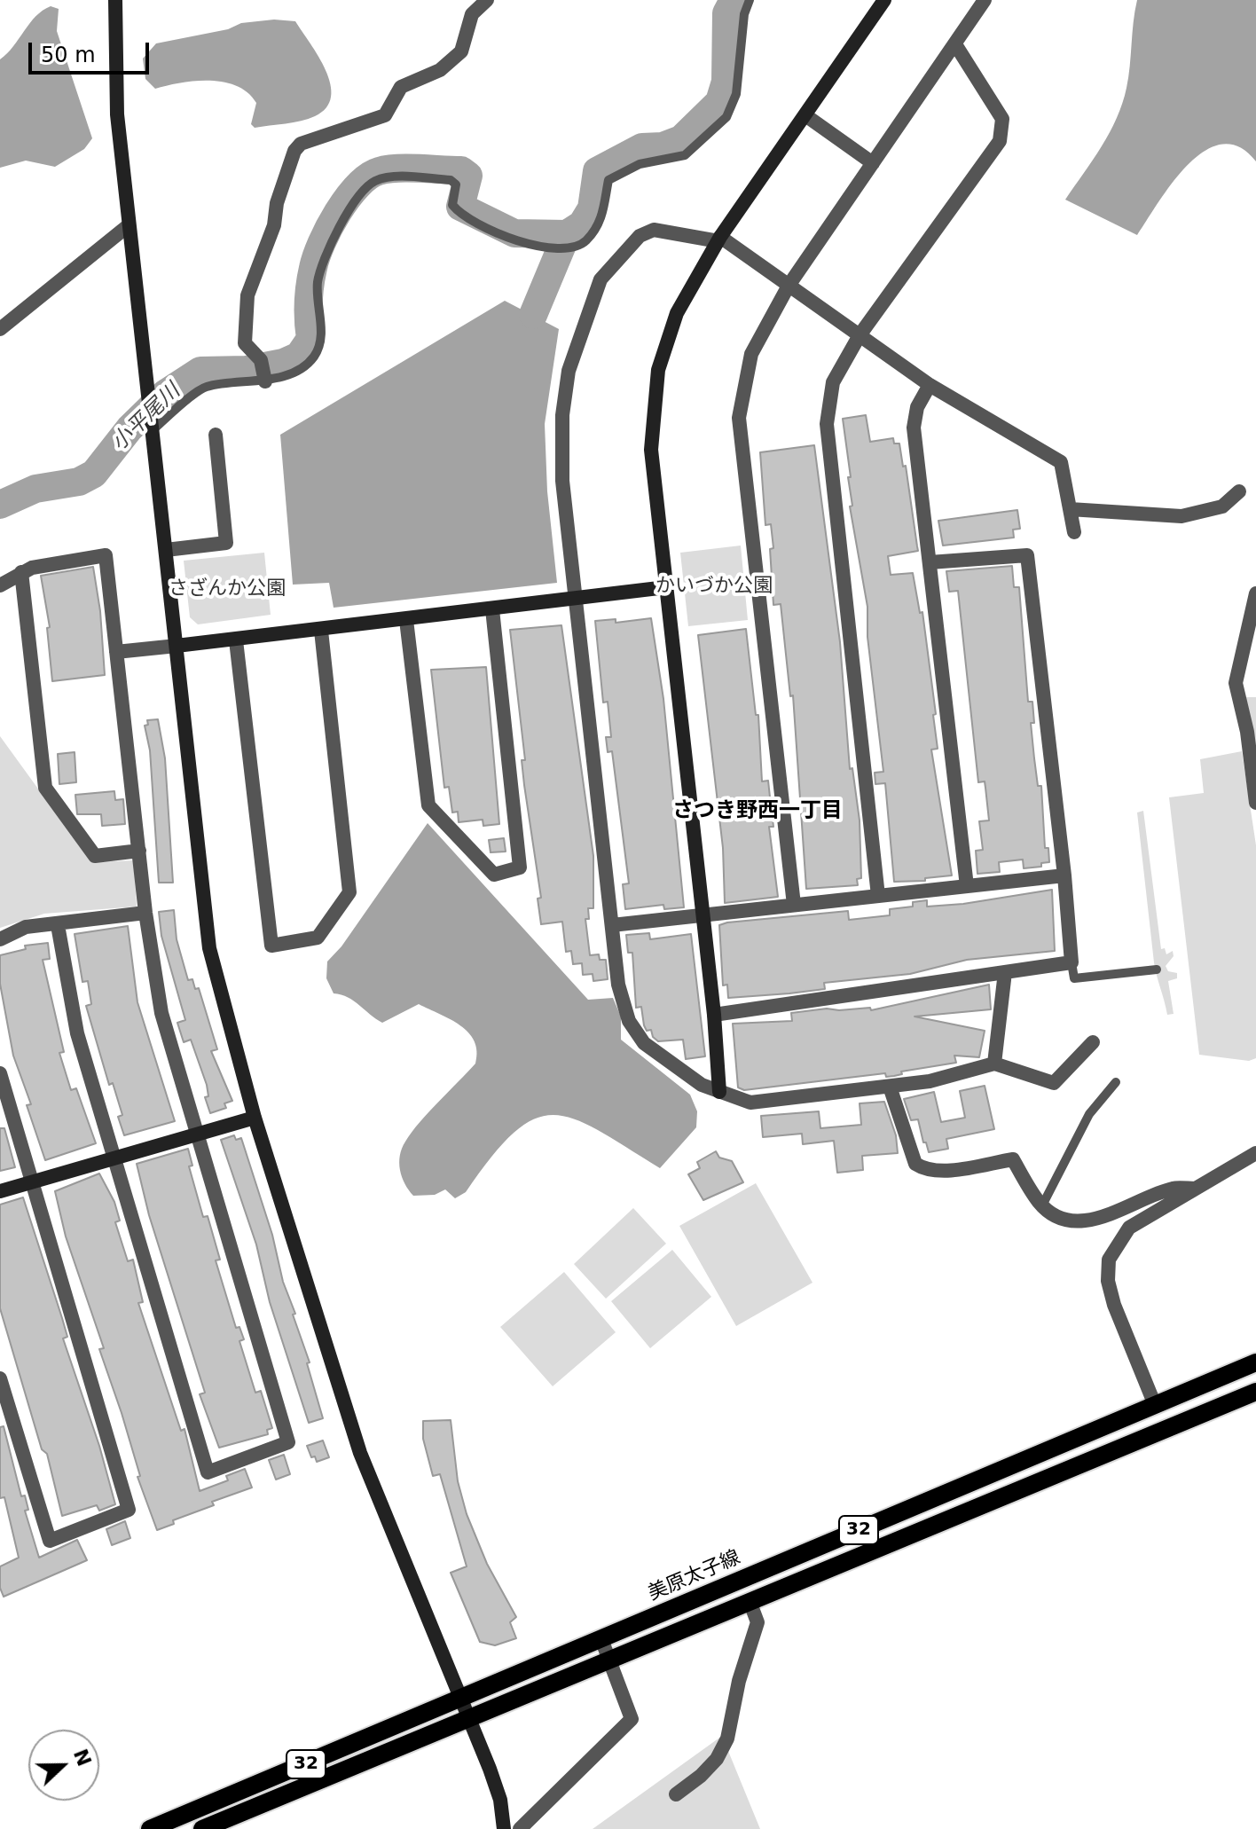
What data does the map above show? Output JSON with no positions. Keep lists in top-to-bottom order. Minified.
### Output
{"streets":{"main road":["32","美原太子線"]},"districts":["さつき野西一丁目"],"water":["小平尾川"],"parks":["かいづか公園","さざんか公園"],"scale_bar":"50 m","north":"right"}
